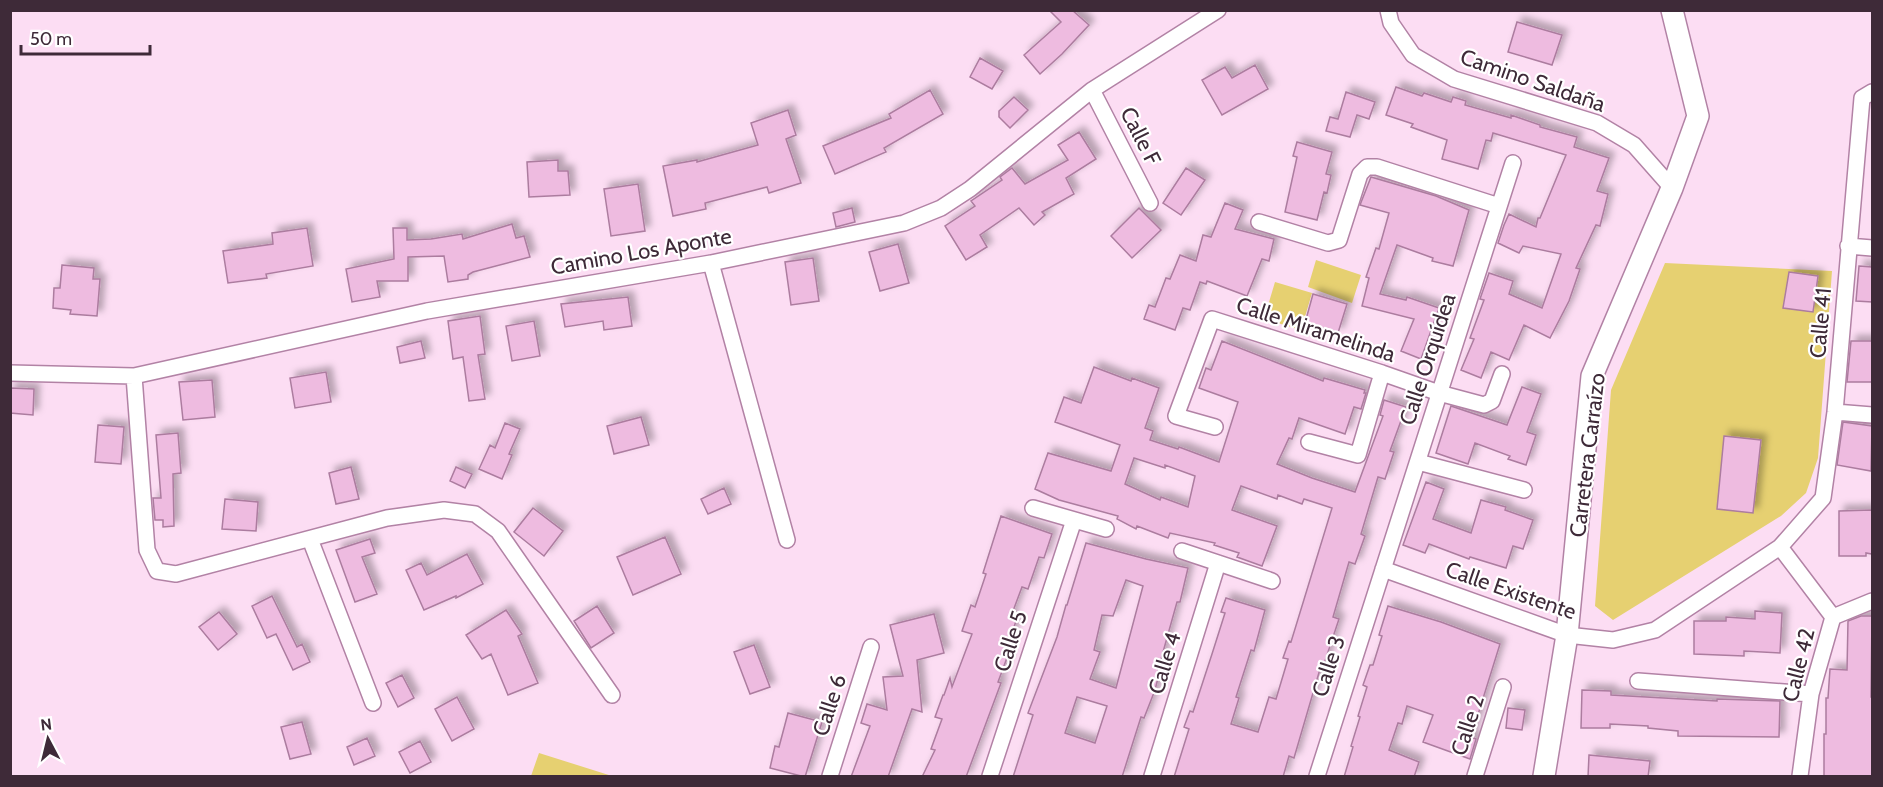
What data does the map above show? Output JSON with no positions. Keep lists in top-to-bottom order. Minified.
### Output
{"streets":{"street":["Camino Saldaña","Calle F","Camino Los Aponte","Calle 41","Calle Miramelinda","Calle Orquídea","Carretera Carraízo","Calle Existente","Calle 5","Calle 4","Calle 42","Calle 3","Calle 6","Calle 2"]},"crossings":[["Camino Saldaña","Carretera Carraízo"],["Calle F","Camino Los Aponte"],["Calle 41","Calle Existente"],["Calle 41","Calle 42"],["Calle Miramelinda","Calle Orquídea"],["Calle Orquídea","Calle Existente"],["Calle Orquídea","Calle 3"],["Carretera Carraízo","Calle Existente"],["Calle Existente","Calle 42"],["Calle Existente","Calle 3"]],"scale_bar":"50 m","north":"top"}
